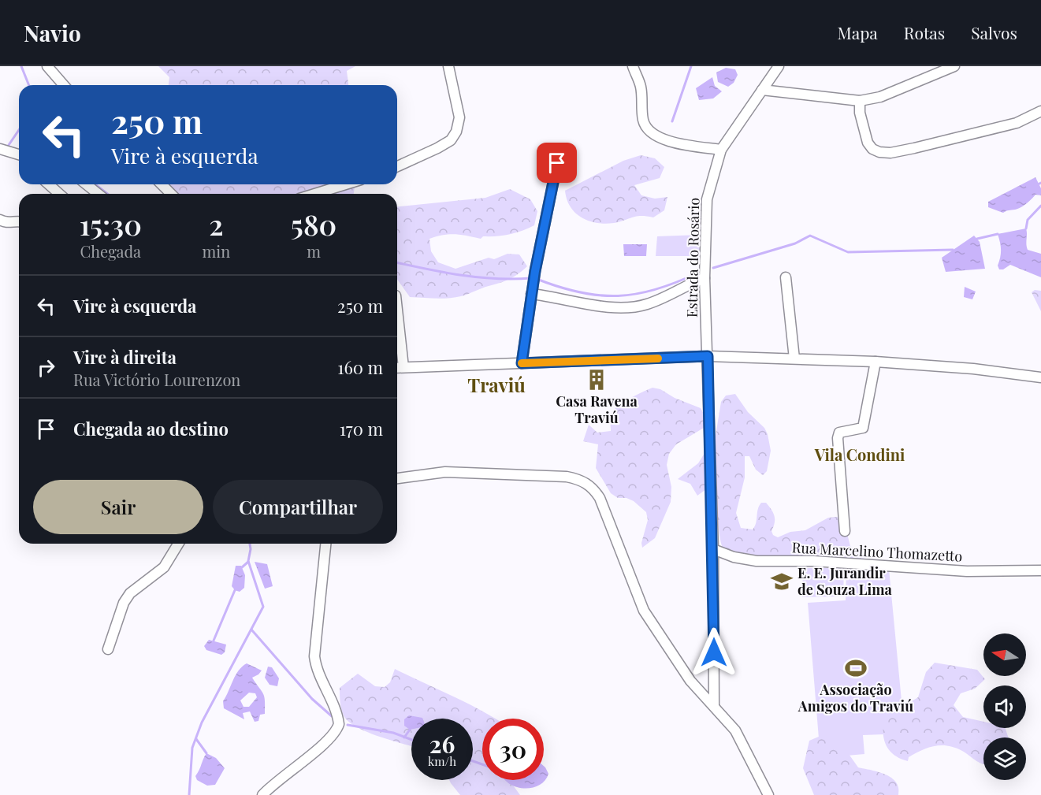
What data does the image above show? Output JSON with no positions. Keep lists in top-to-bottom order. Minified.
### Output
{"streets":{"street":["Estrada do Rosário","Rua Marcelino Thomazetto"]},"crossings":[["Estrada do Rosário","Rua Marcelino Thomazetto"]],"districts":["Traviú","Vila Condini"],"places":{"building":["Casa Ravena Traviú"],"school or university":["E. E. Jurandir de Souza Lima"],"sports":["Associação Amigos do Traviú"]},"north":"left","page":{"header":"Navio","nav":["Mapa","Rotas","Salvos"],"turn":["250 m","Vire à esquerda"],"eta":["15:30","Chegada","2","min","580","m"],"list":[{"name":"Vire à esquerda","value":"250 m"},{"name":"Vire à direita","note":"Rua Victório Lourenzon","value":"160 m"},{"name":"Chegada ao destino","value":"170 m"}],"buttons":["Sair","Compartilhar"],"speed":"26 km/h","limit":"30"}}
